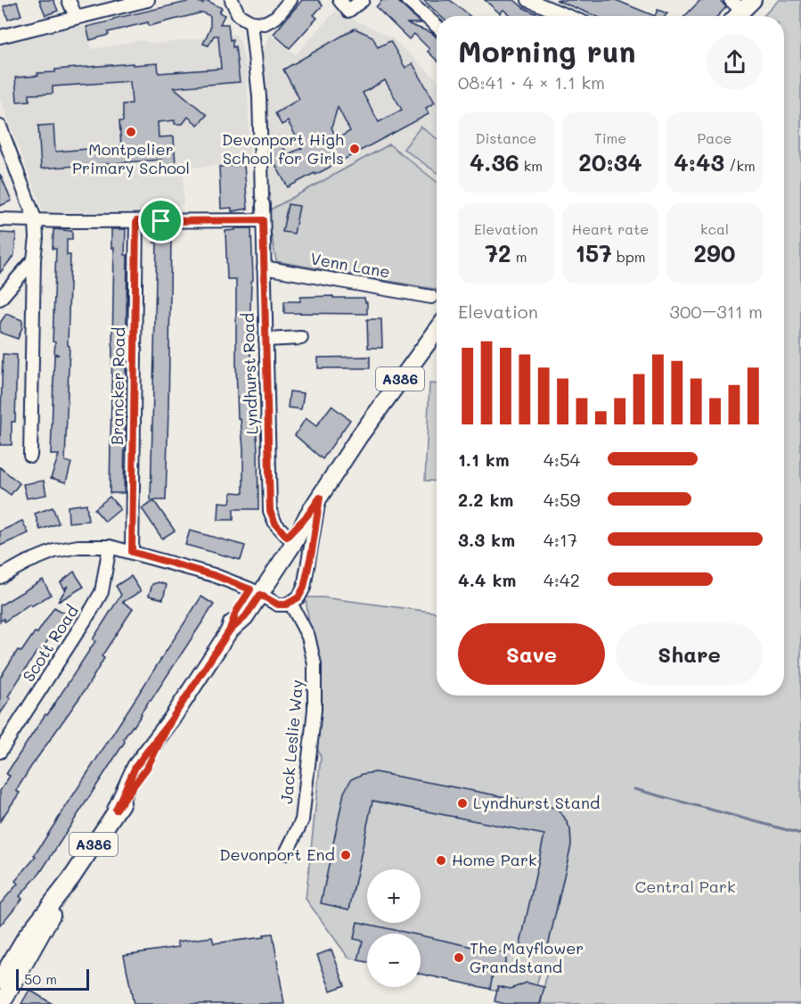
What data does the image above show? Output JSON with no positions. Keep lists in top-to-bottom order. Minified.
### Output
{"streets":{"main road":["A386"],"street":["Venn Lane","Lyndhurst Road","Brancker Road","Scott Road","Jack Leslie Way"]},"crossings":[["Venn Lane","Lyndhurst Road"],["Lyndhurst Road","A386"]],"parks":["Central Park"],"places":["Montpelier Primary School","Devonport High School for Girls","Lyndhurst Stand","Devonport End","Home Park","The Mayflower Grandstand"],"scale_bar":"50 m","page":{"heading":["Morning run","08:41 · 4 × 1.1 km"],"stats":[["Distance","4.36 km"],["Time","20:34"],["Pace","4:43 /km"],["Elevation","72 m"],["Heart rate","157 bpm"],["kcal","290"]],"chart":["Elevation","300–311 m"],"list":[{"name":"1.1 km","note":"4:54"},{"name":"2.2 km","note":"4:59"},{"name":"3.3 km","note":"4:17"},{"name":"4.4 km","note":"4:42"}],"buttons":["Save","Share"],"map_buttons":["+","−"],"scale":"50 m"}}
